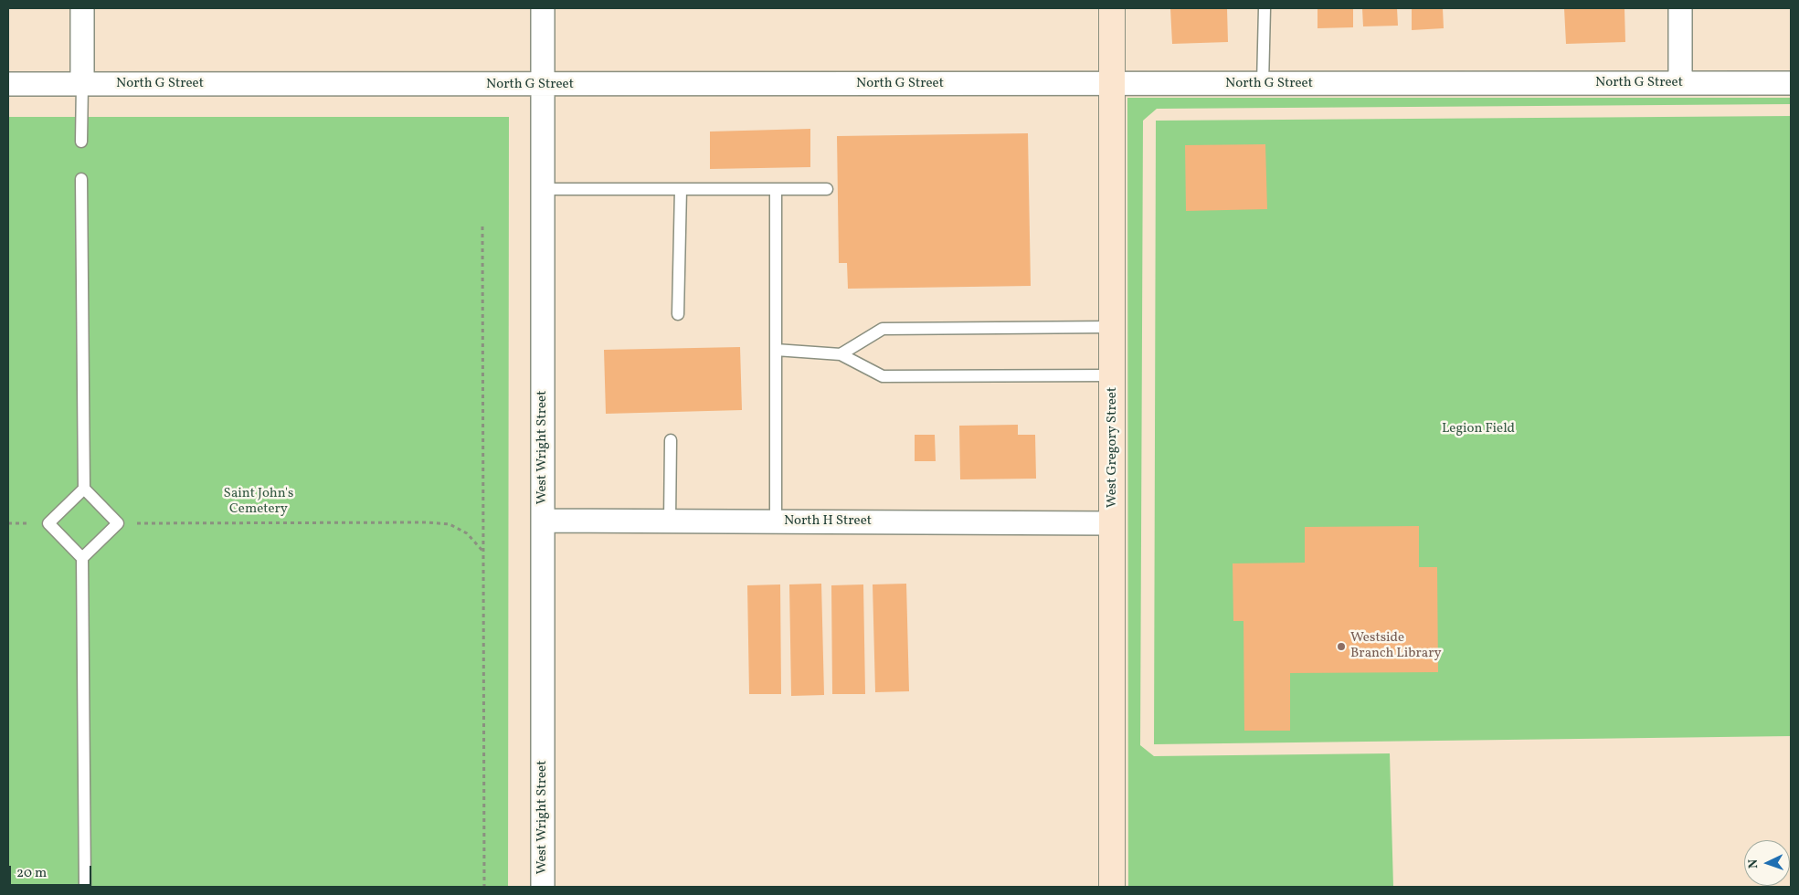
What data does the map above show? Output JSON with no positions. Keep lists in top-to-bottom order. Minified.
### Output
{"streets":{"street":["North G Street","West Wright Street","West Gregory Street","North H Street"]},"crossings":[["North G Street","West Wright Street"],["North G Street","West Gregory Street"],["West Wright Street","North H Street"],["West Gregory Street","North H Street"]],"parks":["Legion Field","Saint John's Cemetery"],"places":["Westside Branch Library"],"scale_bar":"20 m","north":"left"}
